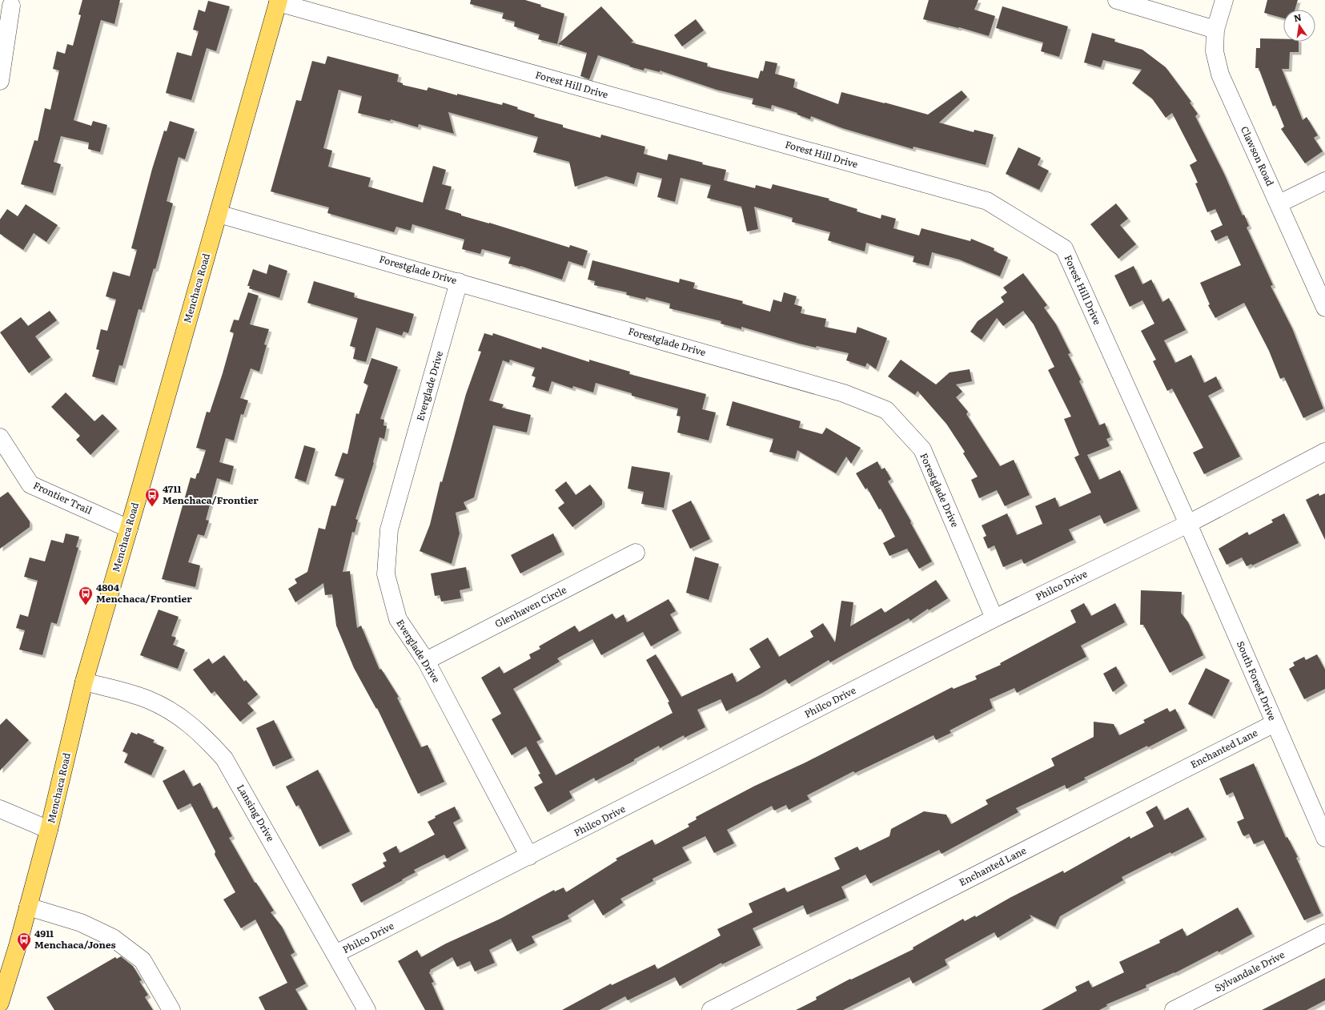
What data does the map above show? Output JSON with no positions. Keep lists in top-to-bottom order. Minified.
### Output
{"streets":{"main road":["Menchaca Road"],"street":["Forest Hill Drive","Clawson Road","Forestglade Drive","Everglade Drive","Frontier Trail","Philco Drive","Glenhaven Circle","South Forest Drive","Enchanted Lane","Lansing Drive","Sylvandale Drive"]},"crossings":[["Forest Hill Drive","Menchaca Road"],["Forest Hill Drive","Philco Drive"],["Forest Hill Drive","South Forest Drive"],["Forestglade Drive","Menchaca Road"],["Forestglade Drive","Everglade Drive"],["Forestglade Drive","Philco Drive"],["Menchaca Road","Frontier Trail"],["Menchaca Road","Lansing Drive"],["Everglade Drive","Philco Drive"],["Everglade Drive","Glenhaven Circle"],["Philco Drive","South Forest Drive"],["Philco Drive","Lansing Drive"],["South Forest Drive","Enchanted Lane"]],"places":{"bus stop":["4711 Menchaca/Frontier","4804 Menchaca/Frontier","4911 Menchaca/Jones"]},"north":"top"}
